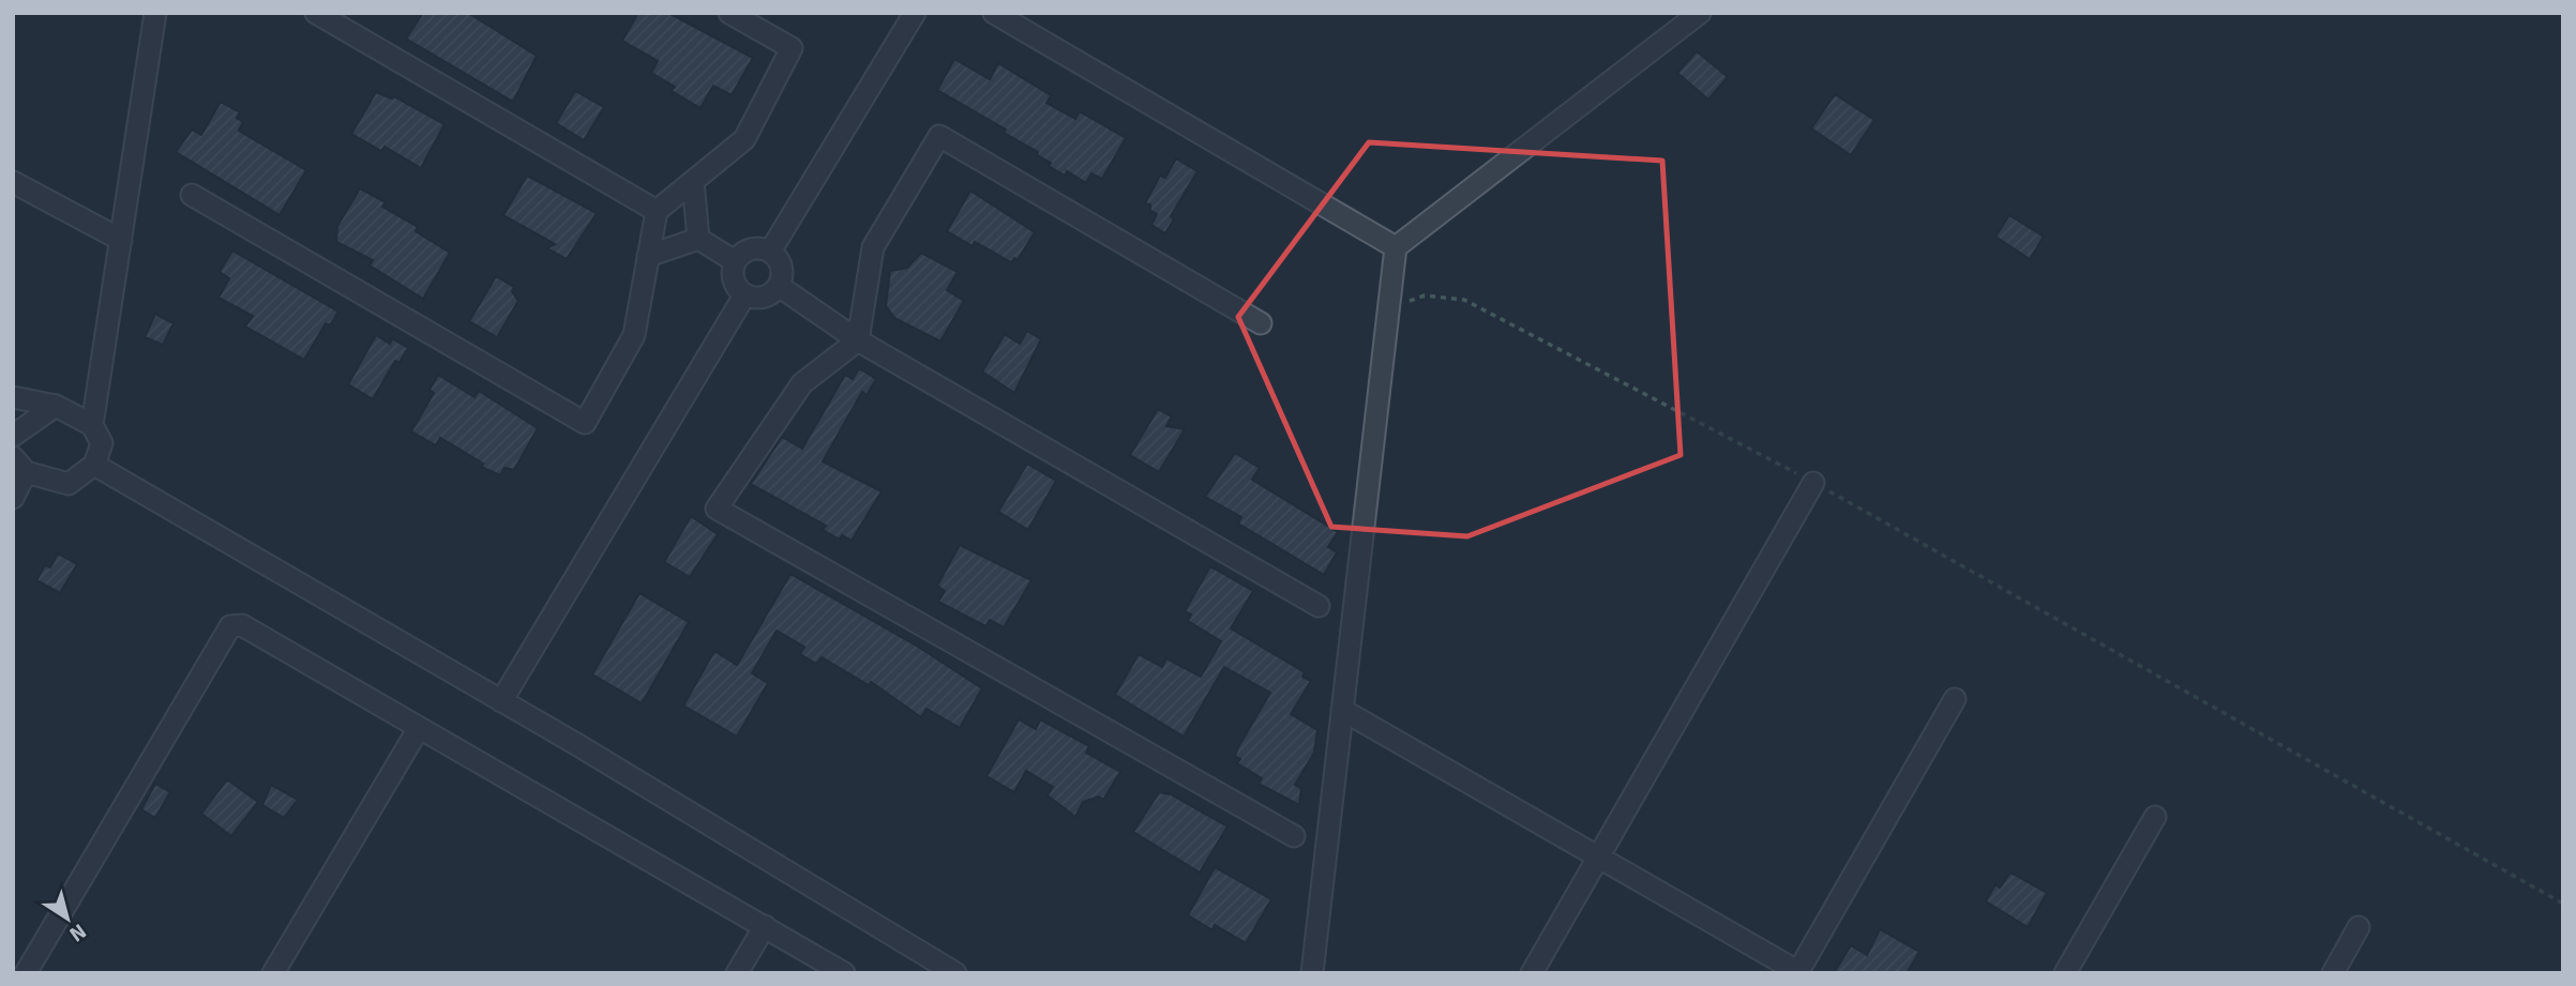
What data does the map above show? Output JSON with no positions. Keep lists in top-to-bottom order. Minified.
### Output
{"north":"bottom right"}
